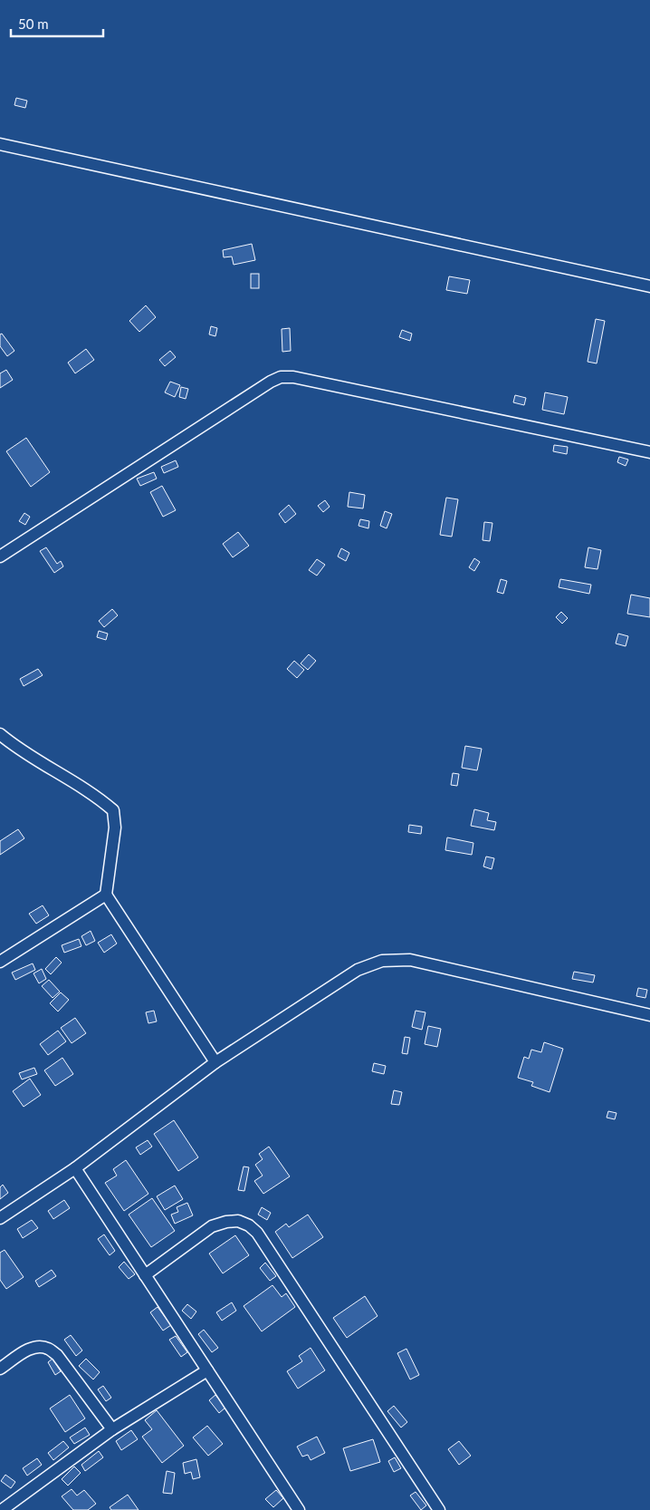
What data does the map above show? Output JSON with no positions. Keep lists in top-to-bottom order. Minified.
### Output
{"scale_bar":"50 m"}
